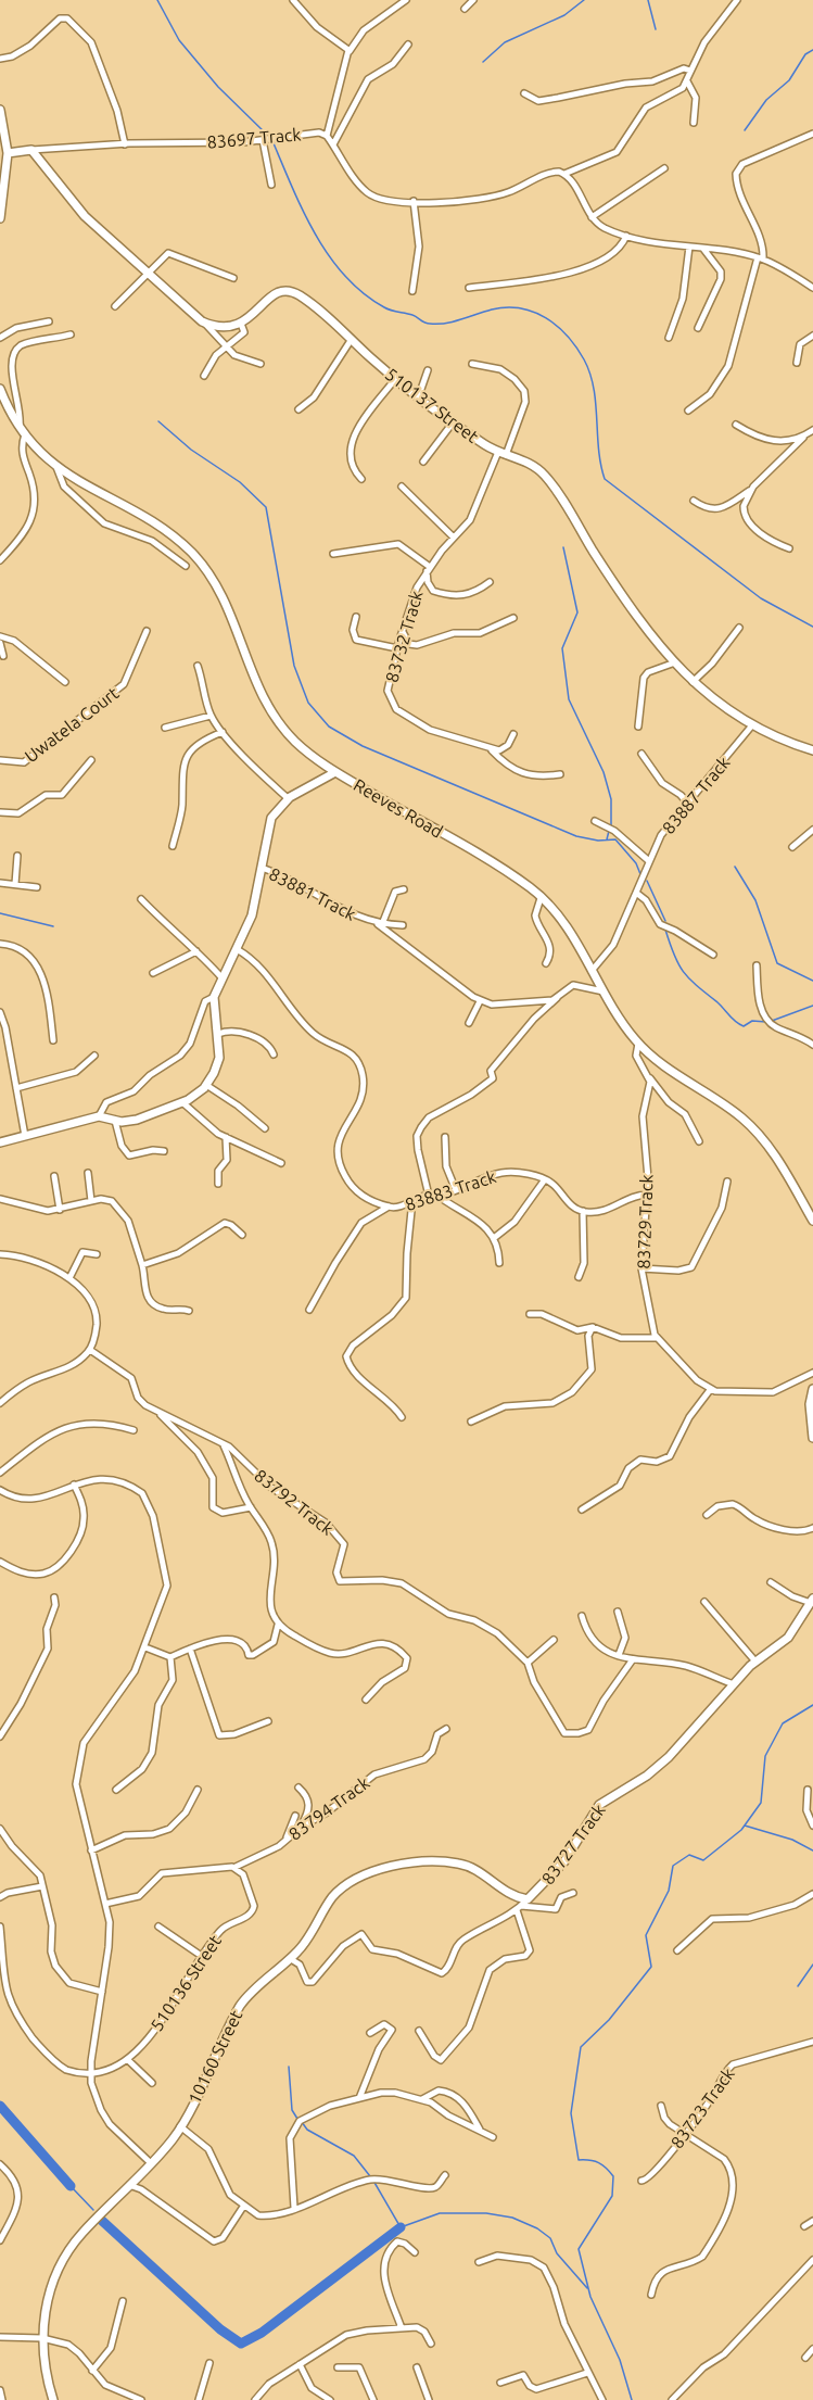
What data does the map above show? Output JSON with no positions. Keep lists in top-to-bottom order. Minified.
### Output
{"streets":{"street":["83697 Track","510137 Street","83732 Track","Uwatela Court","83887 Track","Reeves Road","83881 Track","83883 Track","83729 Track","83792 Track","83794 Track","83727 Track","510136 Street","10160 Street","83723 Track"]},"crossings":[["510137 Street","83732 Track"],["510137 Street","83887 Track"],["83887 Track","Reeves Road"],["83794 Track","510136 Street"],["83727 Track","10160 Street"]]}
